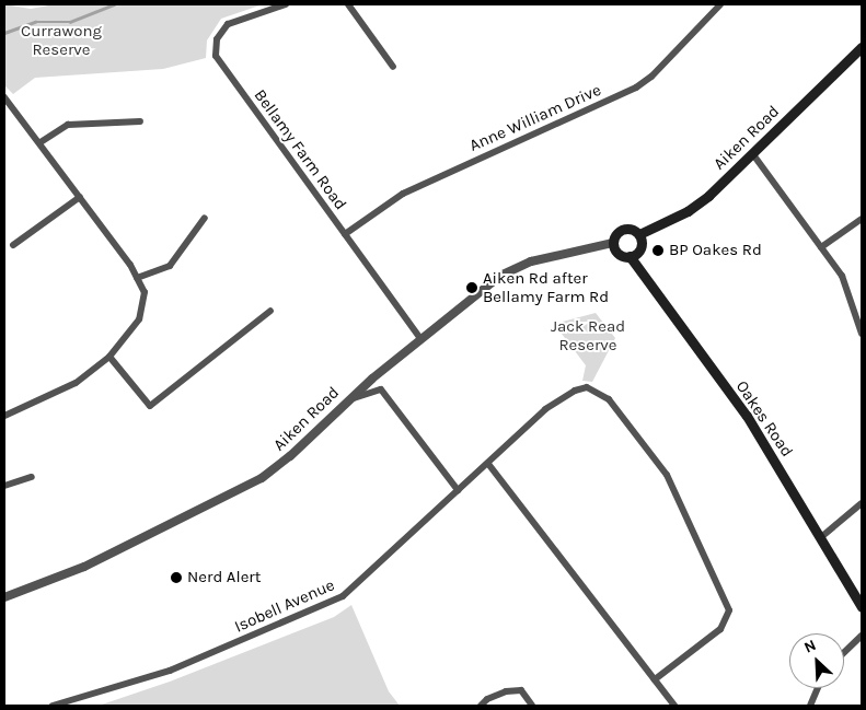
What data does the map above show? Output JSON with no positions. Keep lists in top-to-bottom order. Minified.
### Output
{"streets":{"main road":["Aiken Road","Oakes Road"],"street":["Anne William Drive","Bellamy Farm Road","Isobell Avenue"]},"crossings":[["Anne William Drive","Bellamy Farm Road"],["Aiken Road","Bellamy Farm Road"],["Aiken Road","Oakes Road"]],"parks":["Currawong Reserve","Jack Read Reserve"],"places":["BP Oakes Rd","Aiken Rd after Bellamy Farm Rd","Nerd Alert"],"north":"top left"}
